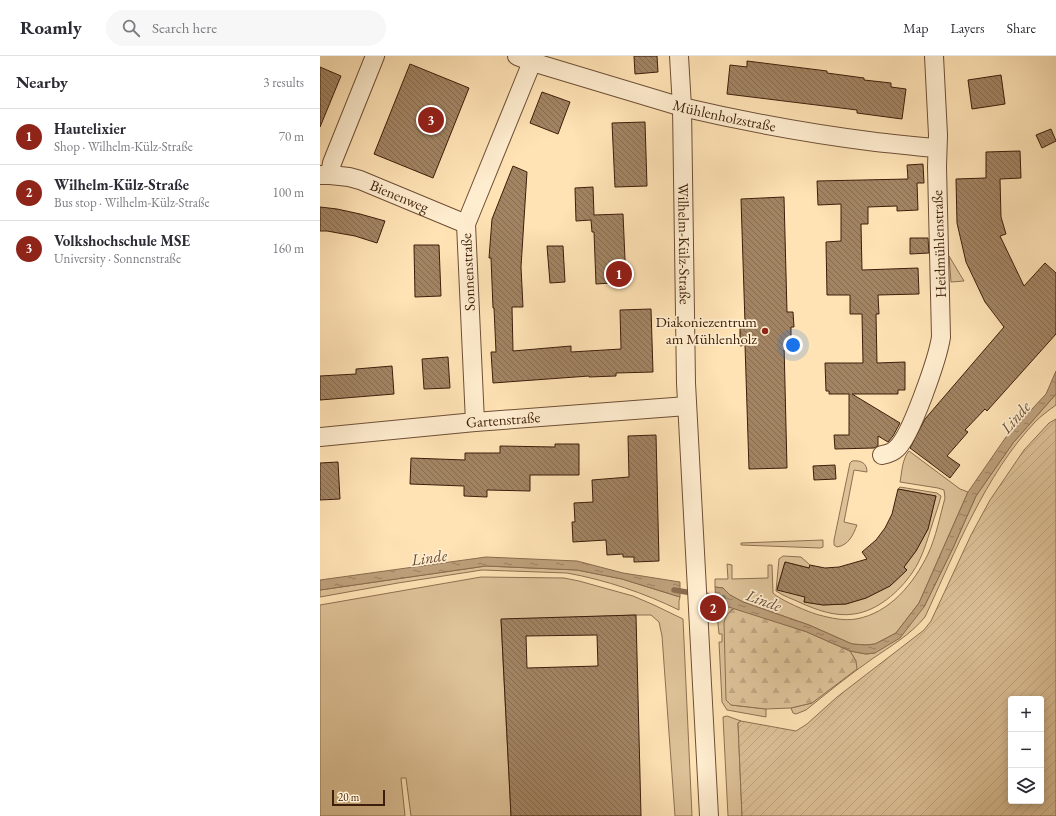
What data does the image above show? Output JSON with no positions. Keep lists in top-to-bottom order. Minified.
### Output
{"streets":{"street":["Mühlenholzstraße","Bienenweg","Wilhelm-Külz-Straße","Heidmühlenstraße","Sonnenstraße","Gartenstraße"]},"crossings":[["Mühlenholzstraße","Wilhelm-Külz-Straße"],["Mühlenholzstraße","Heidmühlenstraße"],["Mühlenholzstraße","Sonnenstraße"],["Bienenweg","Sonnenstraße"],["Wilhelm-Külz-Straße","Gartenstraße"],["Sonnenstraße","Gartenstraße"]],"water":["Linde"],"places":["Diakoniezentrum am Mühlenholz"],"scale_bar":"20 m","page":{"header":"Roamly","search":"Search here","nav":["Map","Layers","Share"],"heading":["Nearby","3 results"],"pins":["3","1","2"],"list":[{"mark":"1","name":"Hautelixier","note":"Shop · Wilhelm-Külz-Straße","value":"70 m"},{"mark":"2","name":"Wilhelm-Külz-Straße","note":"Bus stop · Wilhelm-Külz-Straße","value":"100 m"},{"mark":"3","name":"Volkshochschule MSE","note":"University · Sonnenstraße","value":"160 m"}],"map_buttons":["+","−"],"scale":"20 m"}}
